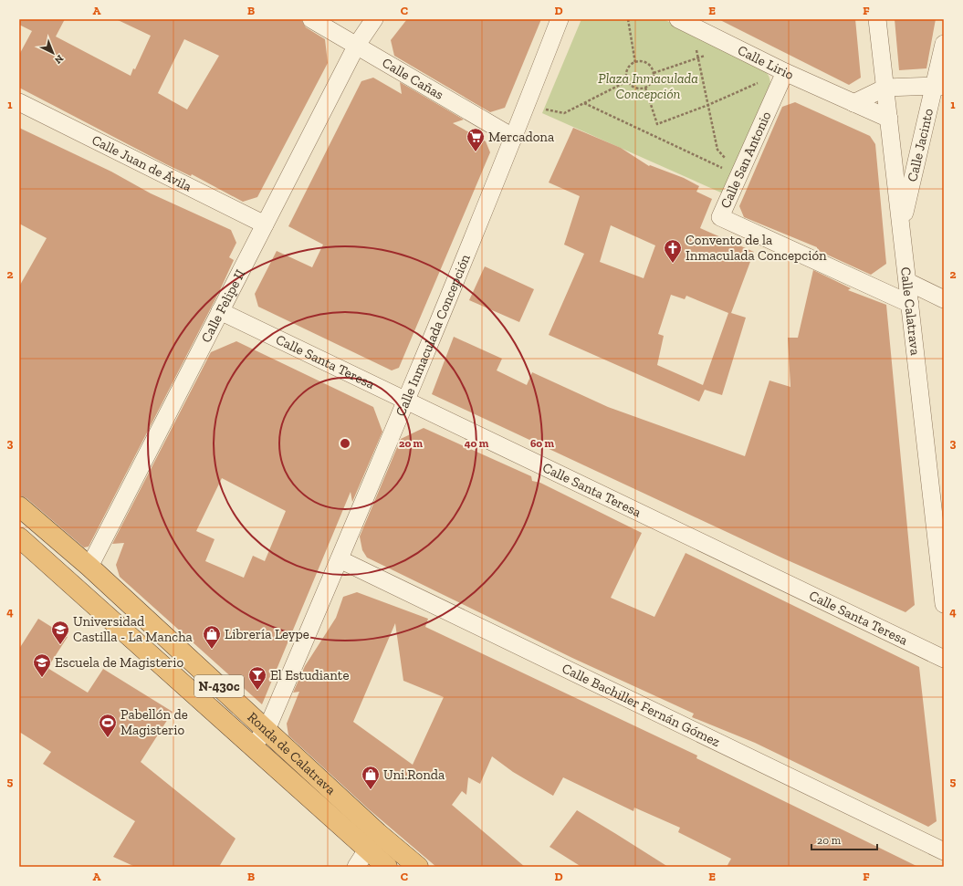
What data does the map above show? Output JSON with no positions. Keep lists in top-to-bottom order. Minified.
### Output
{"streets":{"highway":["N-430c","Ronda de Calatrava"],"street":["Calle Lirio","Calle Cañas","Calle Jacinto","Calle San Antonio","Calle Juan de Ávila","Calle Felipe II","Calle Calatrava","Calle Inmaculada Concepción","Calle Santa Teresa","Calle Bachiller Fernán Gómez"]},"crossings":[["Calle Lirio","Calle San Antonio"],["Calle Lirio","Calle Calatrava"],["Calle Cañas","Calle Felipe II"],["Calle Cañas","Calle Inmaculada Concepción"],["Calle Jacinto","Calle Calatrava"],["Calle San Antonio","Calle Calatrava"],["Calle Juan de Ávila","Calle Felipe II"],["Calle Felipe II","Calle Santa Teresa"],["Calle Felipe II","Ronda de Calatrava"],["Calle Inmaculada Concepción","Calle Santa Teresa"],["Calle Inmaculada Concepción","Calle Bachiller Fernán Gómez"],["Calle Inmaculada Concepción","Ronda de Calatrava"]],"parks":["Plaza Inmaculada Concepción"],"places":{"supermarket":["Mercadona"],"church":["Convento de la Inmaculada Concepción"],"school or university":["Universidad Castilla - La Mancha","Escuela de Magisterio"],"shop":["Librería Leype","Uni.Ronda"],"bar":["El Estudiante"],"sports":["Pabellón de Magisterio"]},"scale_bar":"20 m","north":"bottom right","grid":{"columns":["A","B","C","D","E","F"],"rows":["1","2","3","4","5"]},"rings":["20 m","40 m","60 m"]}
